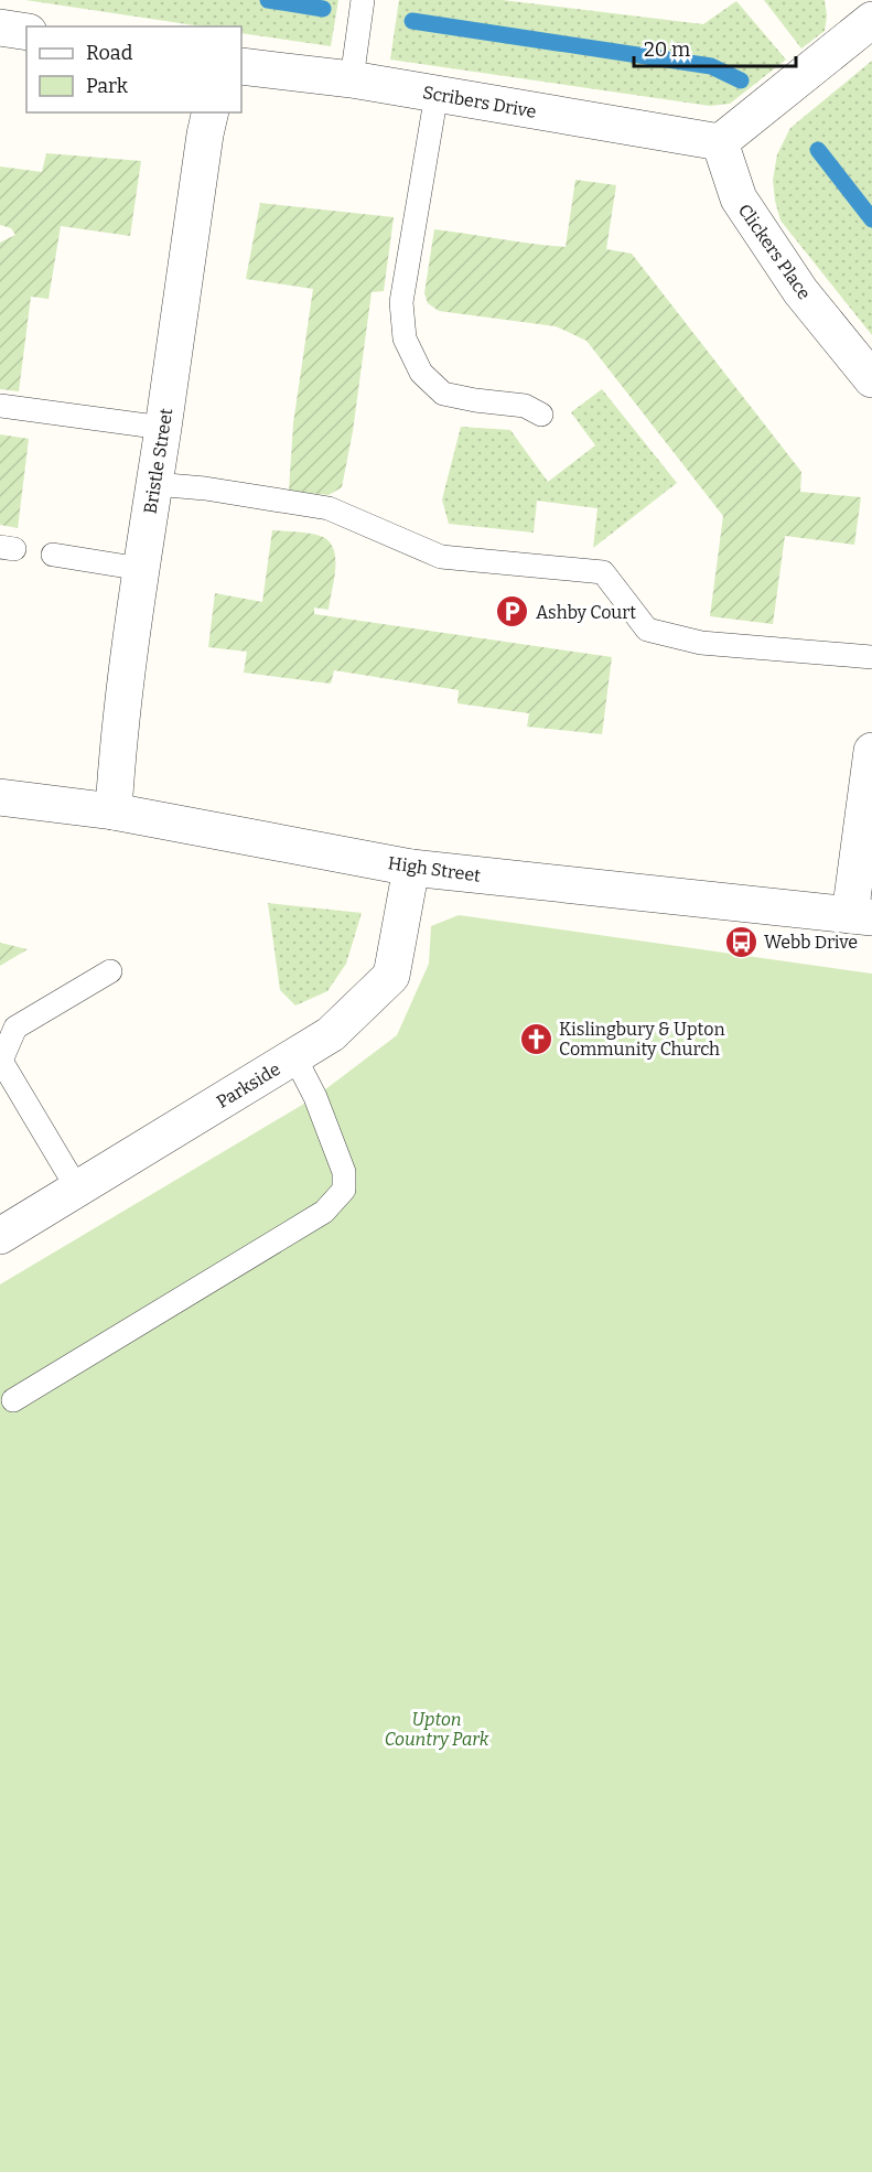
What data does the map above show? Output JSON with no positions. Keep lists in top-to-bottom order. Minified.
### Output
{"streets":{"street":["Scribers Drive","Clickers Place","Bristle Street","High Street","Parkside"]},"crossings":[["Scribers Drive","Clickers Place"],["Bristle Street","High Street"],["High Street","Parkside"]],"parks":["Upton Country Park"],"places":{"parking":["Ashby Court"],"bus stop":["Webb Drive"],"church":["Kislingbury & Upton Community Church"]},"legend":["Road","Park"],"scale_bar":"20 m"}
